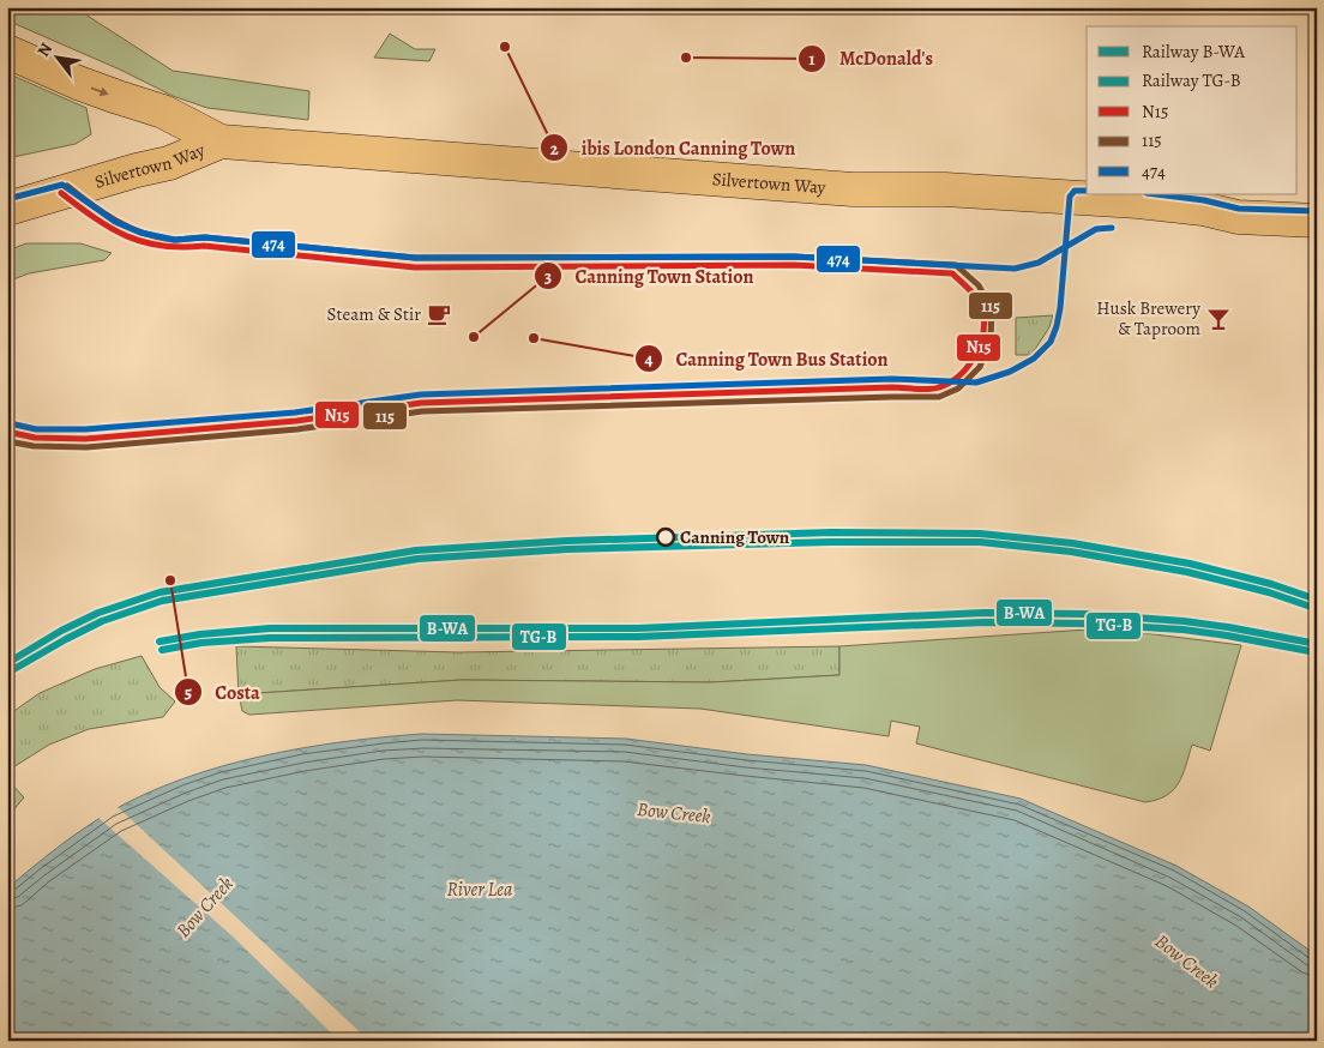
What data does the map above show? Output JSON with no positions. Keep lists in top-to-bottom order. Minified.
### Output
{"streets":{"main road":["Silvertown Way"]},"water":["Bow Creek","River Lea"],"places":{"other":["ibis London Canning Town","McDonald's","Canning Town Station","Canning Town Bus Station","Canning Town","Costa"],"cafe":["Steam & Stir"],"bar":["Husk Brewery & Taproom"]},"lines":["transit line 474","transit line 115","transit line N15","rail line B-WA","rail line TG-B"],"legend":["Railway B-WA","Railway TG-B","N15","115","474"],"north":"top left"}
